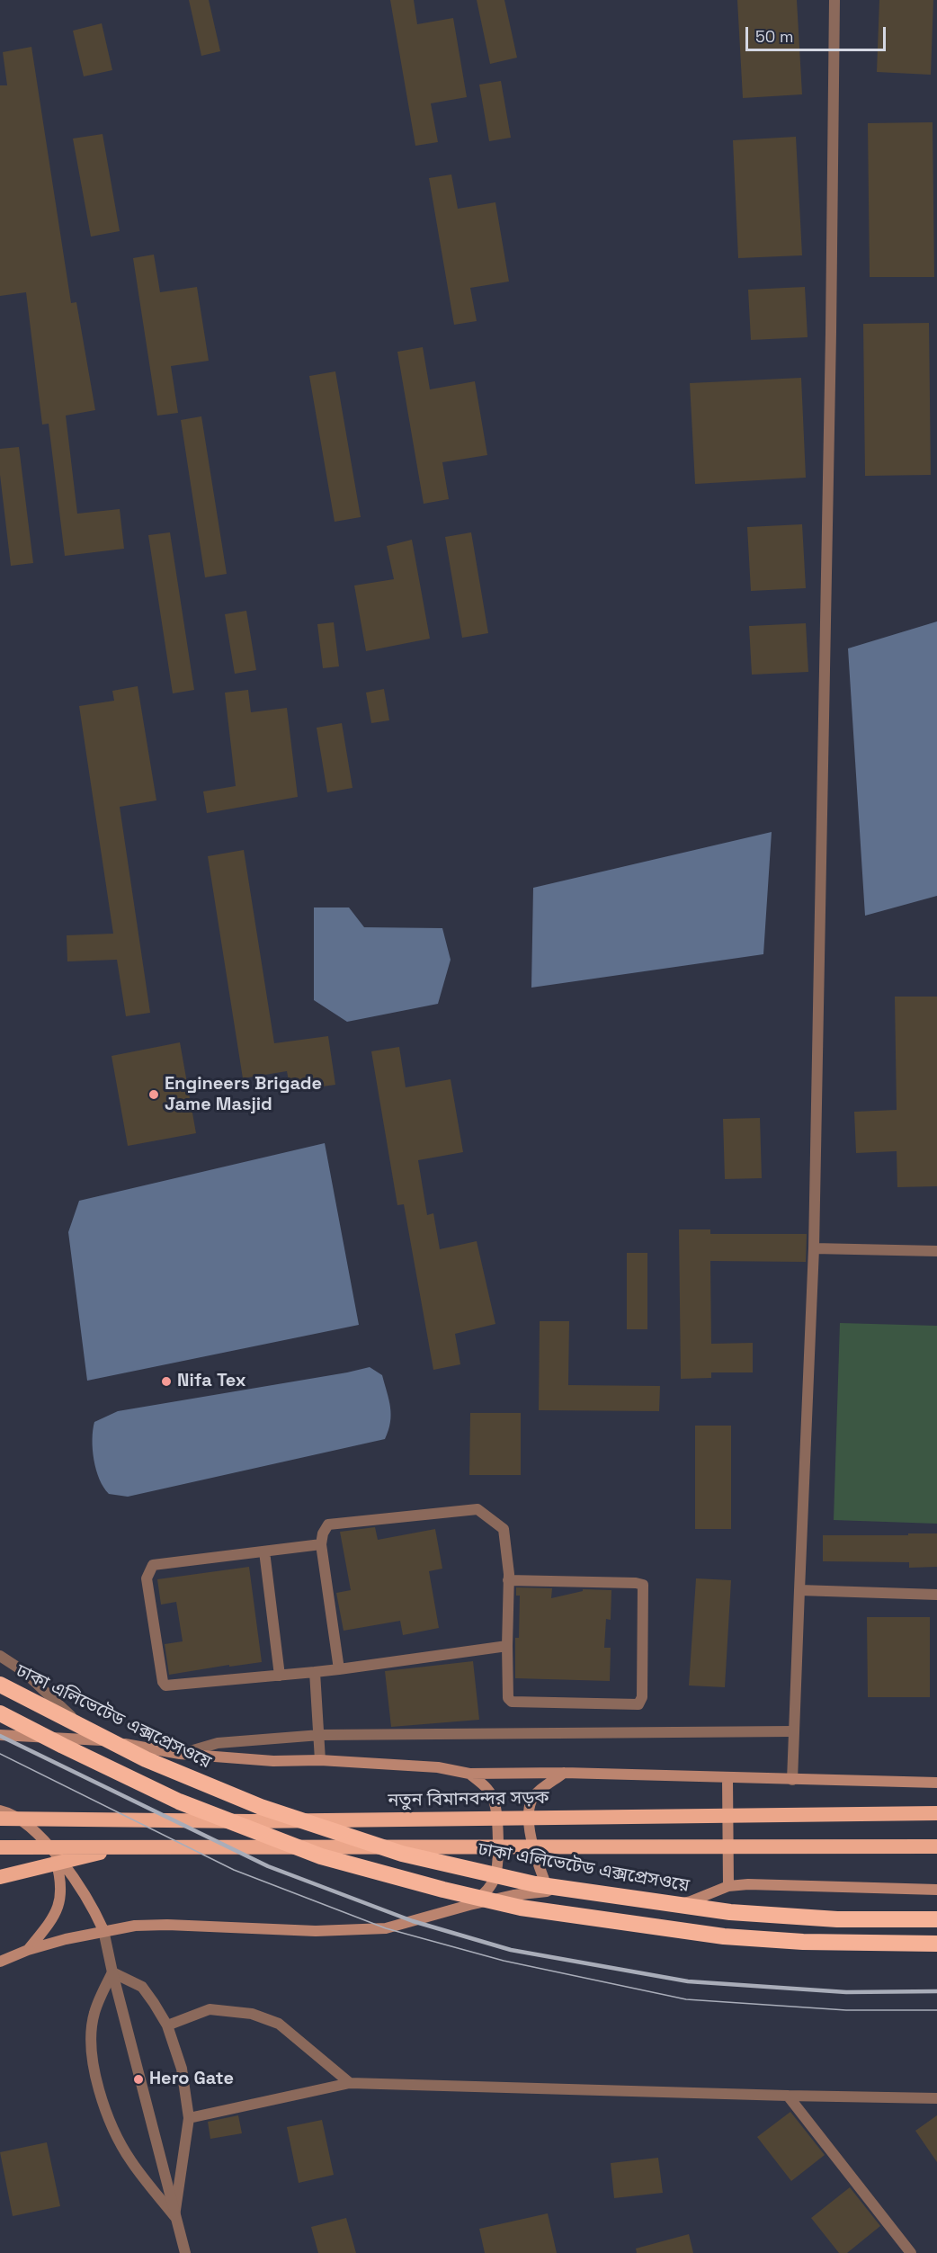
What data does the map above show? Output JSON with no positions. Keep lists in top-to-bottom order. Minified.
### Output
{"streets":{"highway":["ঢাকা এলিভেটেড এক্সপ্রেসওয়ে","নতুন বিমানবন্দর সড়ক"]},"places":["Engineers Brigade Jame Masjid","Nifa Tex","Hero Gate"],"scale_bar":"50 m"}
